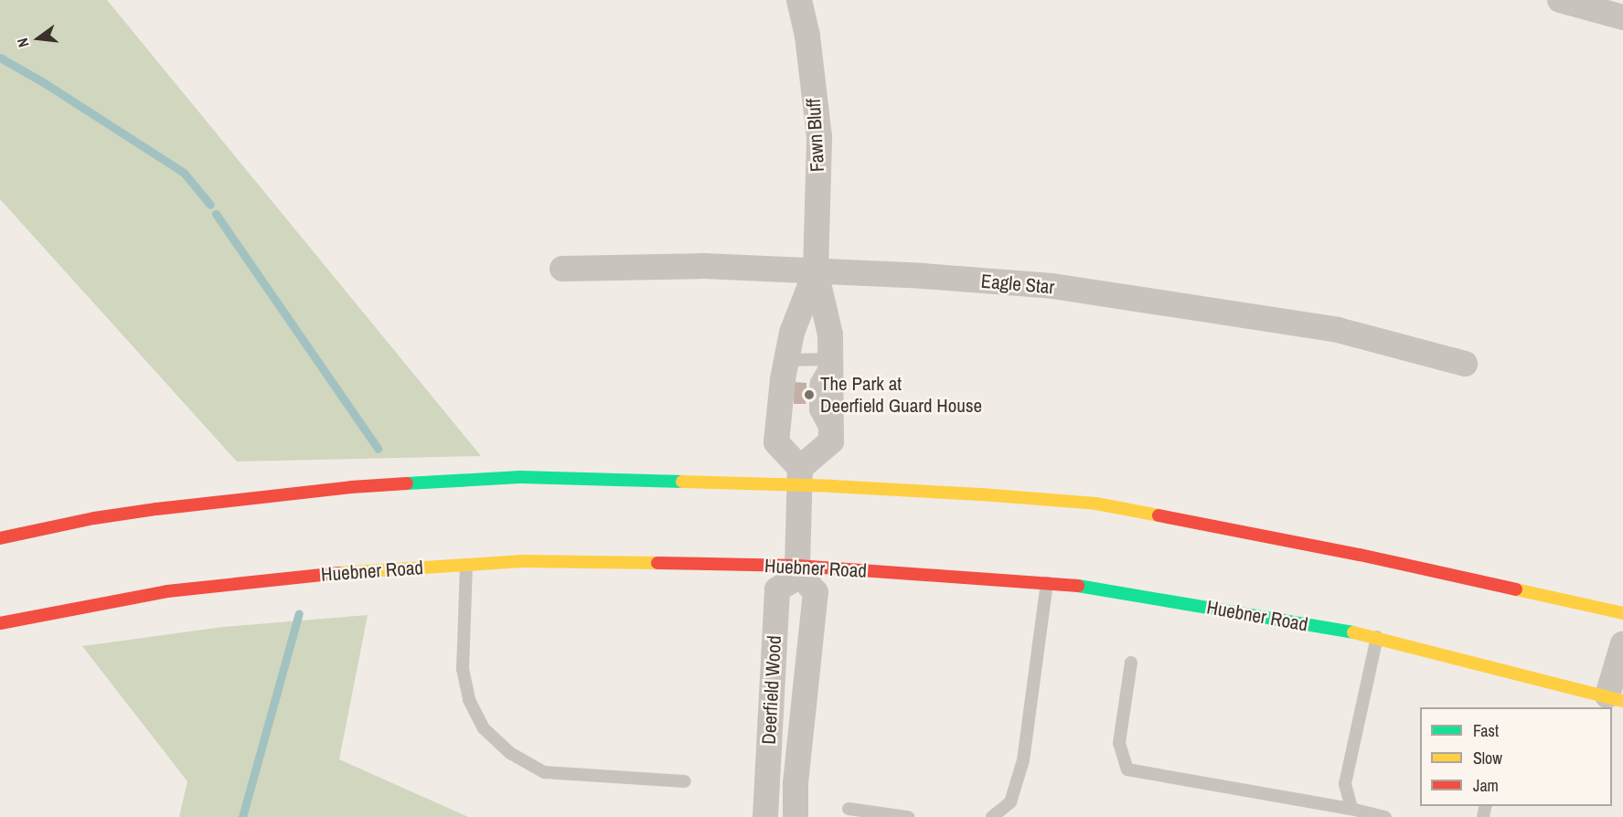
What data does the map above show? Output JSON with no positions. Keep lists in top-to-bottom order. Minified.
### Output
{"streets":{"main road":["Huebner Road"],"street":["Fawn Bluff","Eagle Star","Deerfield Wood"]},"crossings":[["Fawn Bluff","Eagle Star"],["Huebner Road","Deerfield Wood"]],"places":["The Park at Deerfield Guard House"],"legend":["Fast","Slow","Jam"],"north":"left"}
